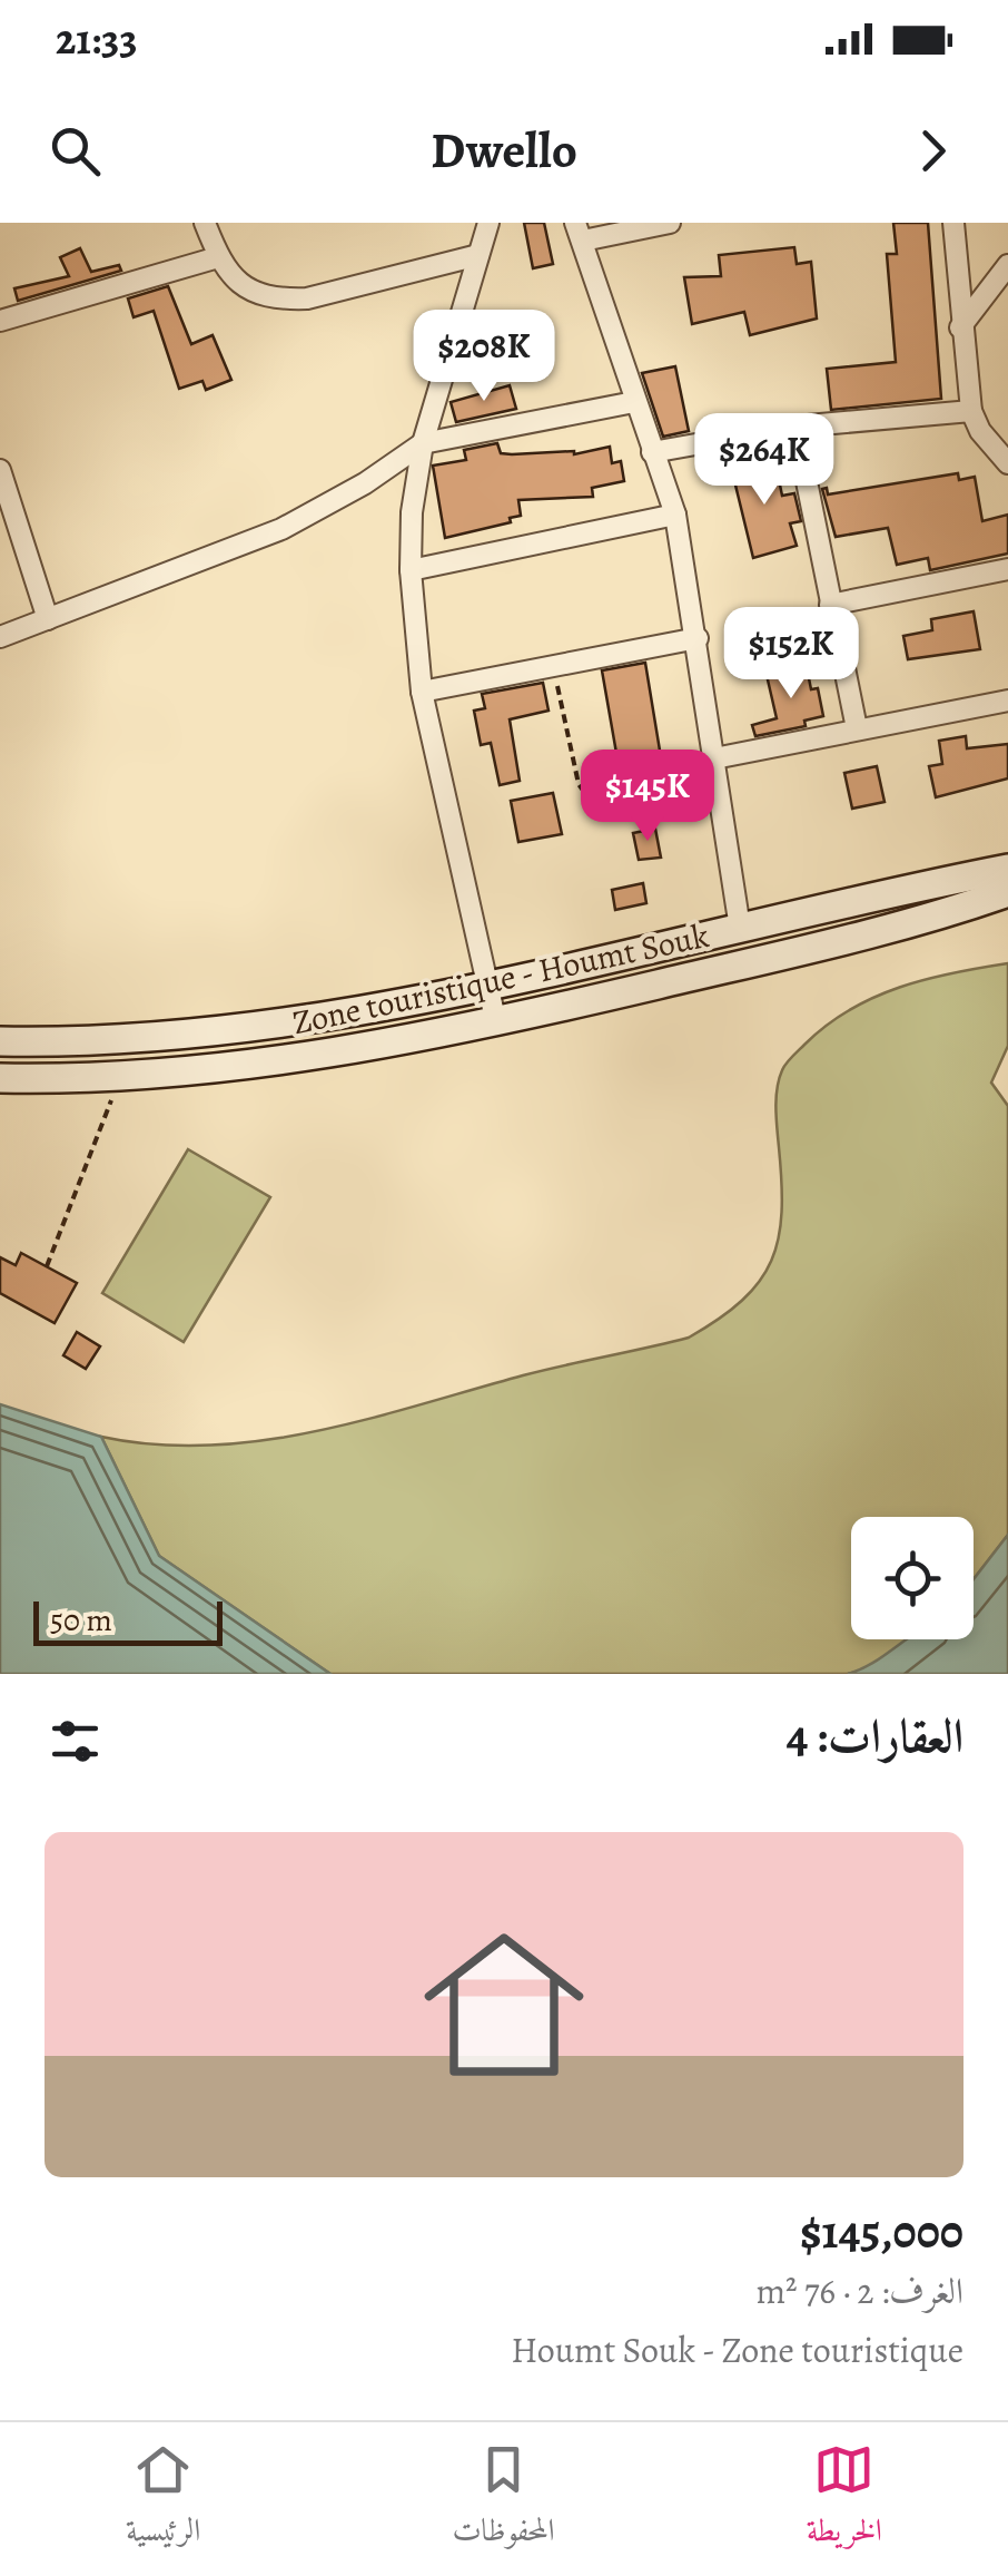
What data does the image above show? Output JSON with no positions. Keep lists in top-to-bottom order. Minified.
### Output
{"streets":{"main road":["Zone touristique - Houmt Souk"]},"scale_bar":"50 m","page":{"status":"21:33","header":"Dwello","price":["$208K","$264K","$152K","$145K"],"scale":"50 m","heading":"العقارات: 4","list":[{"name":"$145,000","note":"الغرف: 2 · 76 m² · Houmt Souk - Zone touristique"}],"tabs":["الخريطة","المحفوظات","الرئيسية"]}}
